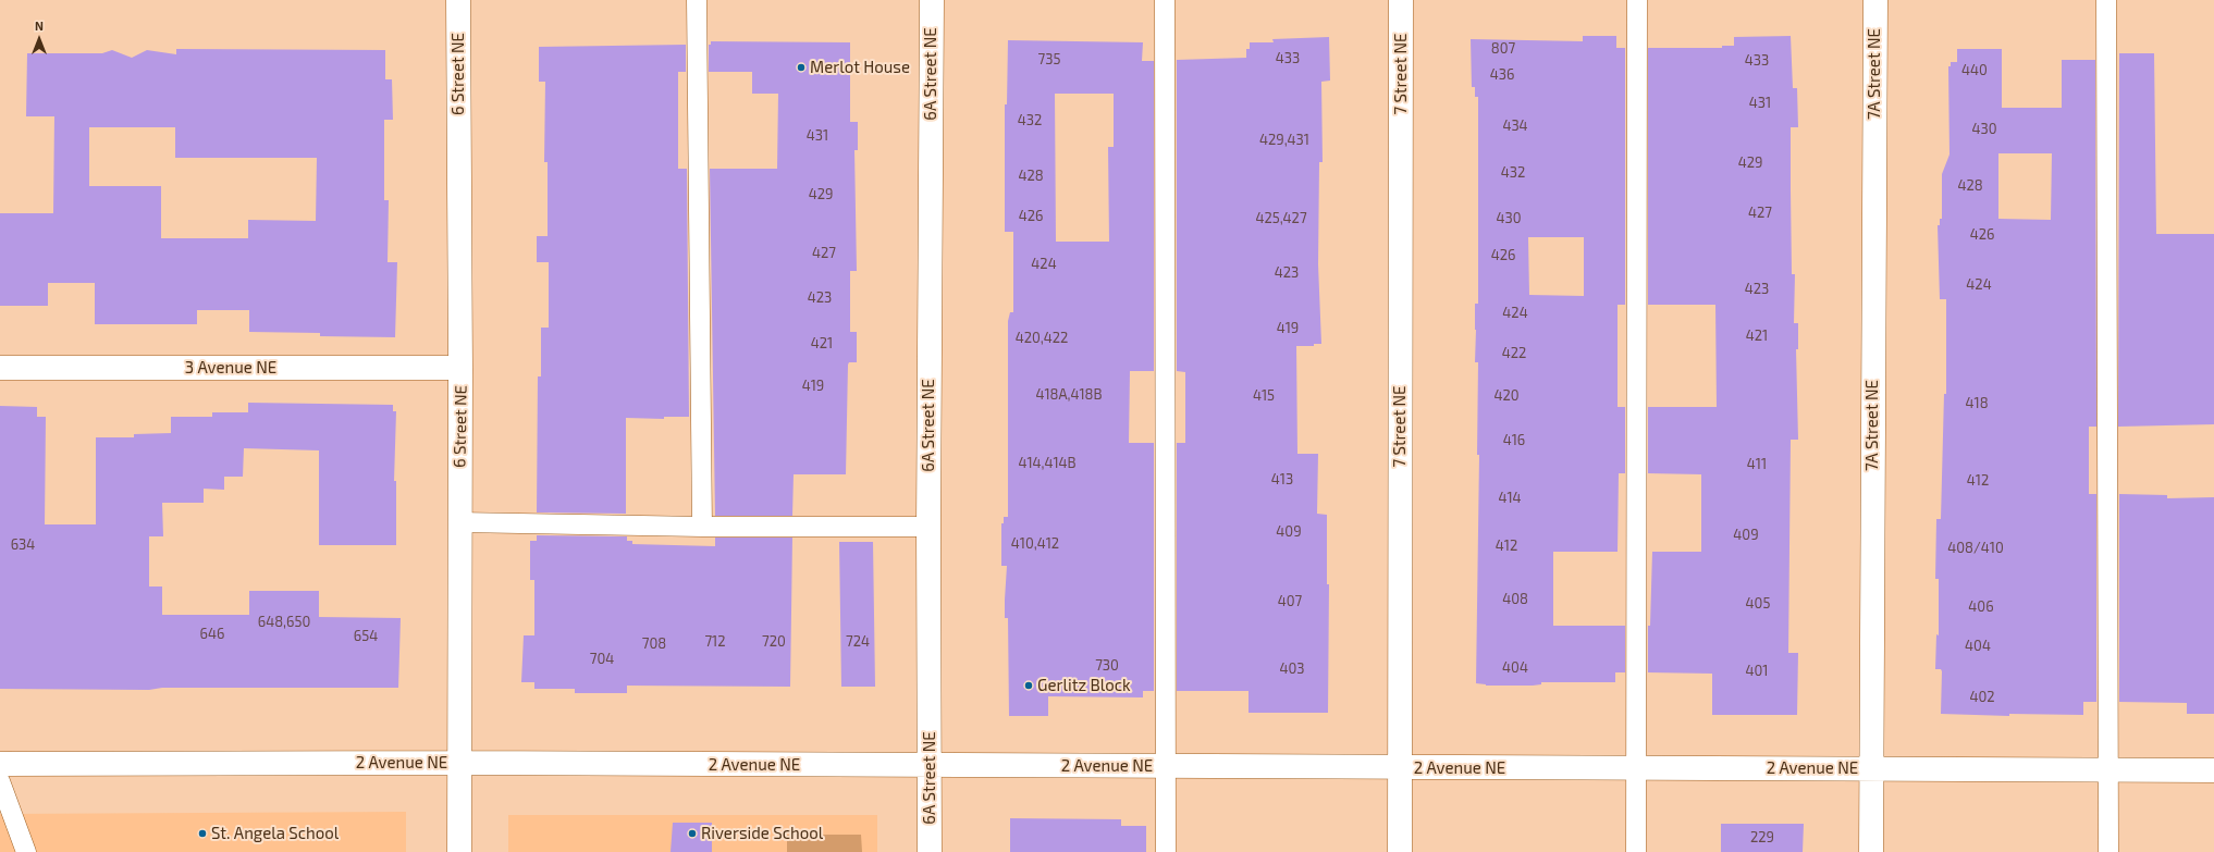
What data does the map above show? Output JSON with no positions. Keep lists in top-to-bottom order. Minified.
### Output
{"streets":{"street":["6 Street NE","6A Street NE","7 Street NE","7A Street NE","3 Avenue NE","2 Avenue NE"]},"crossings":[["6 Street NE","3 Avenue NE"],["6 Street NE","2 Avenue NE"],["6A Street NE","2 Avenue NE"],["7 Street NE","2 Avenue NE"],["7A Street NE","2 Avenue NE"]],"places":["Merlot House","Gerlitz Block","St. Angela School","Riverside School"],"house_numbers":["807","433","735","433","440","436","431","432","434","430","431","429,431","429","432","428","428","429","427","426","425,427","430","426","427","426","424","423","424","423","423","424","419","421","420,422","421","422","419","418A,418B","415","420","418","416","414,414B","411","413","412","414","409","409","410,412","634","412","408/410","408","407","405","406","648,650","646","654","712","720","724","708","404","704","730","404","403","401","402","229"],"north":"top"}
